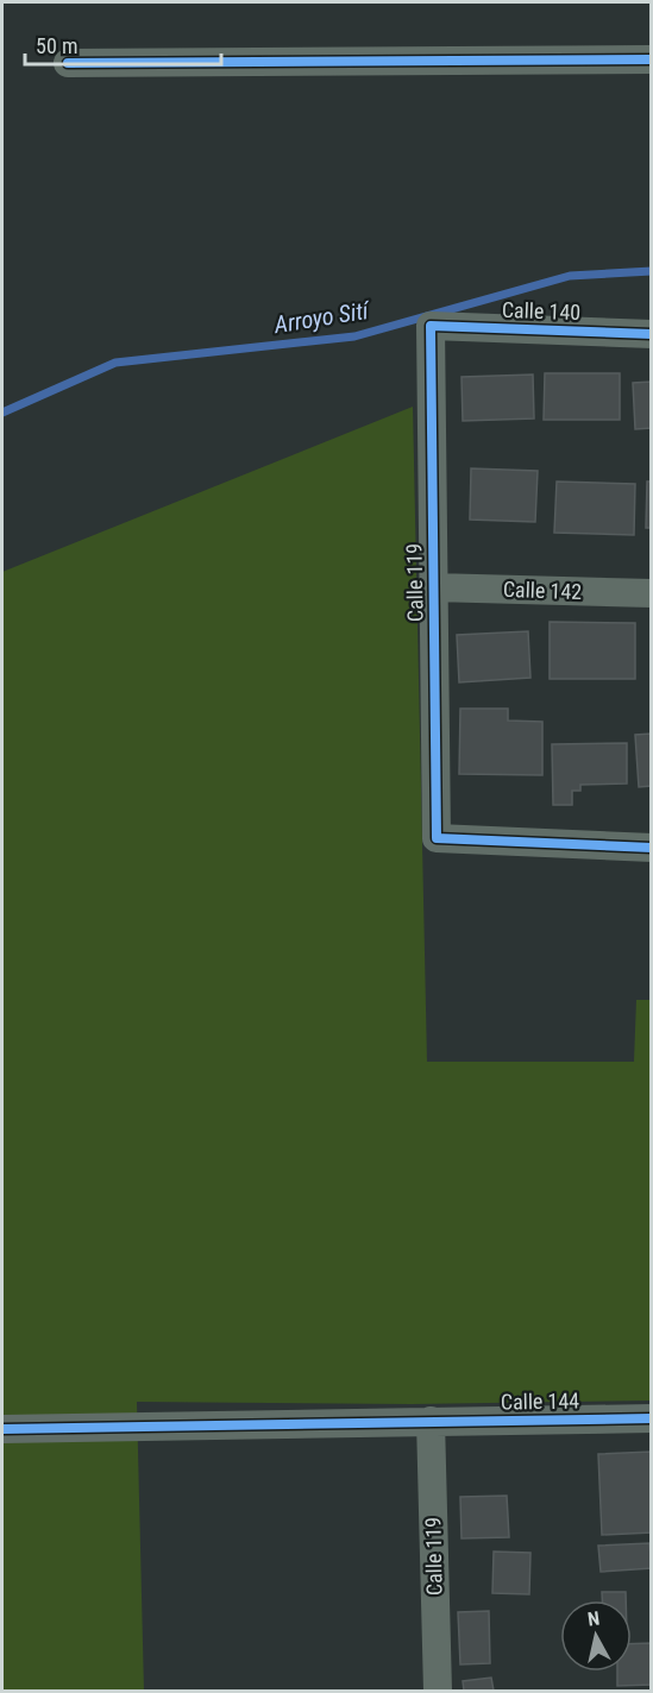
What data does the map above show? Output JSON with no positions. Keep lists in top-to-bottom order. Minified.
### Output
{"streets":{"street":["Calle 140","Calle 119","Calle 142","Calle 144"]},"crossings":[["Calle 140","Calle 119"],["Calle 119","Calle 142"],["Calle 119","Calle 144"]],"water":["Arroyo Sití"],"scale_bar":"50 m","north":"top"}
